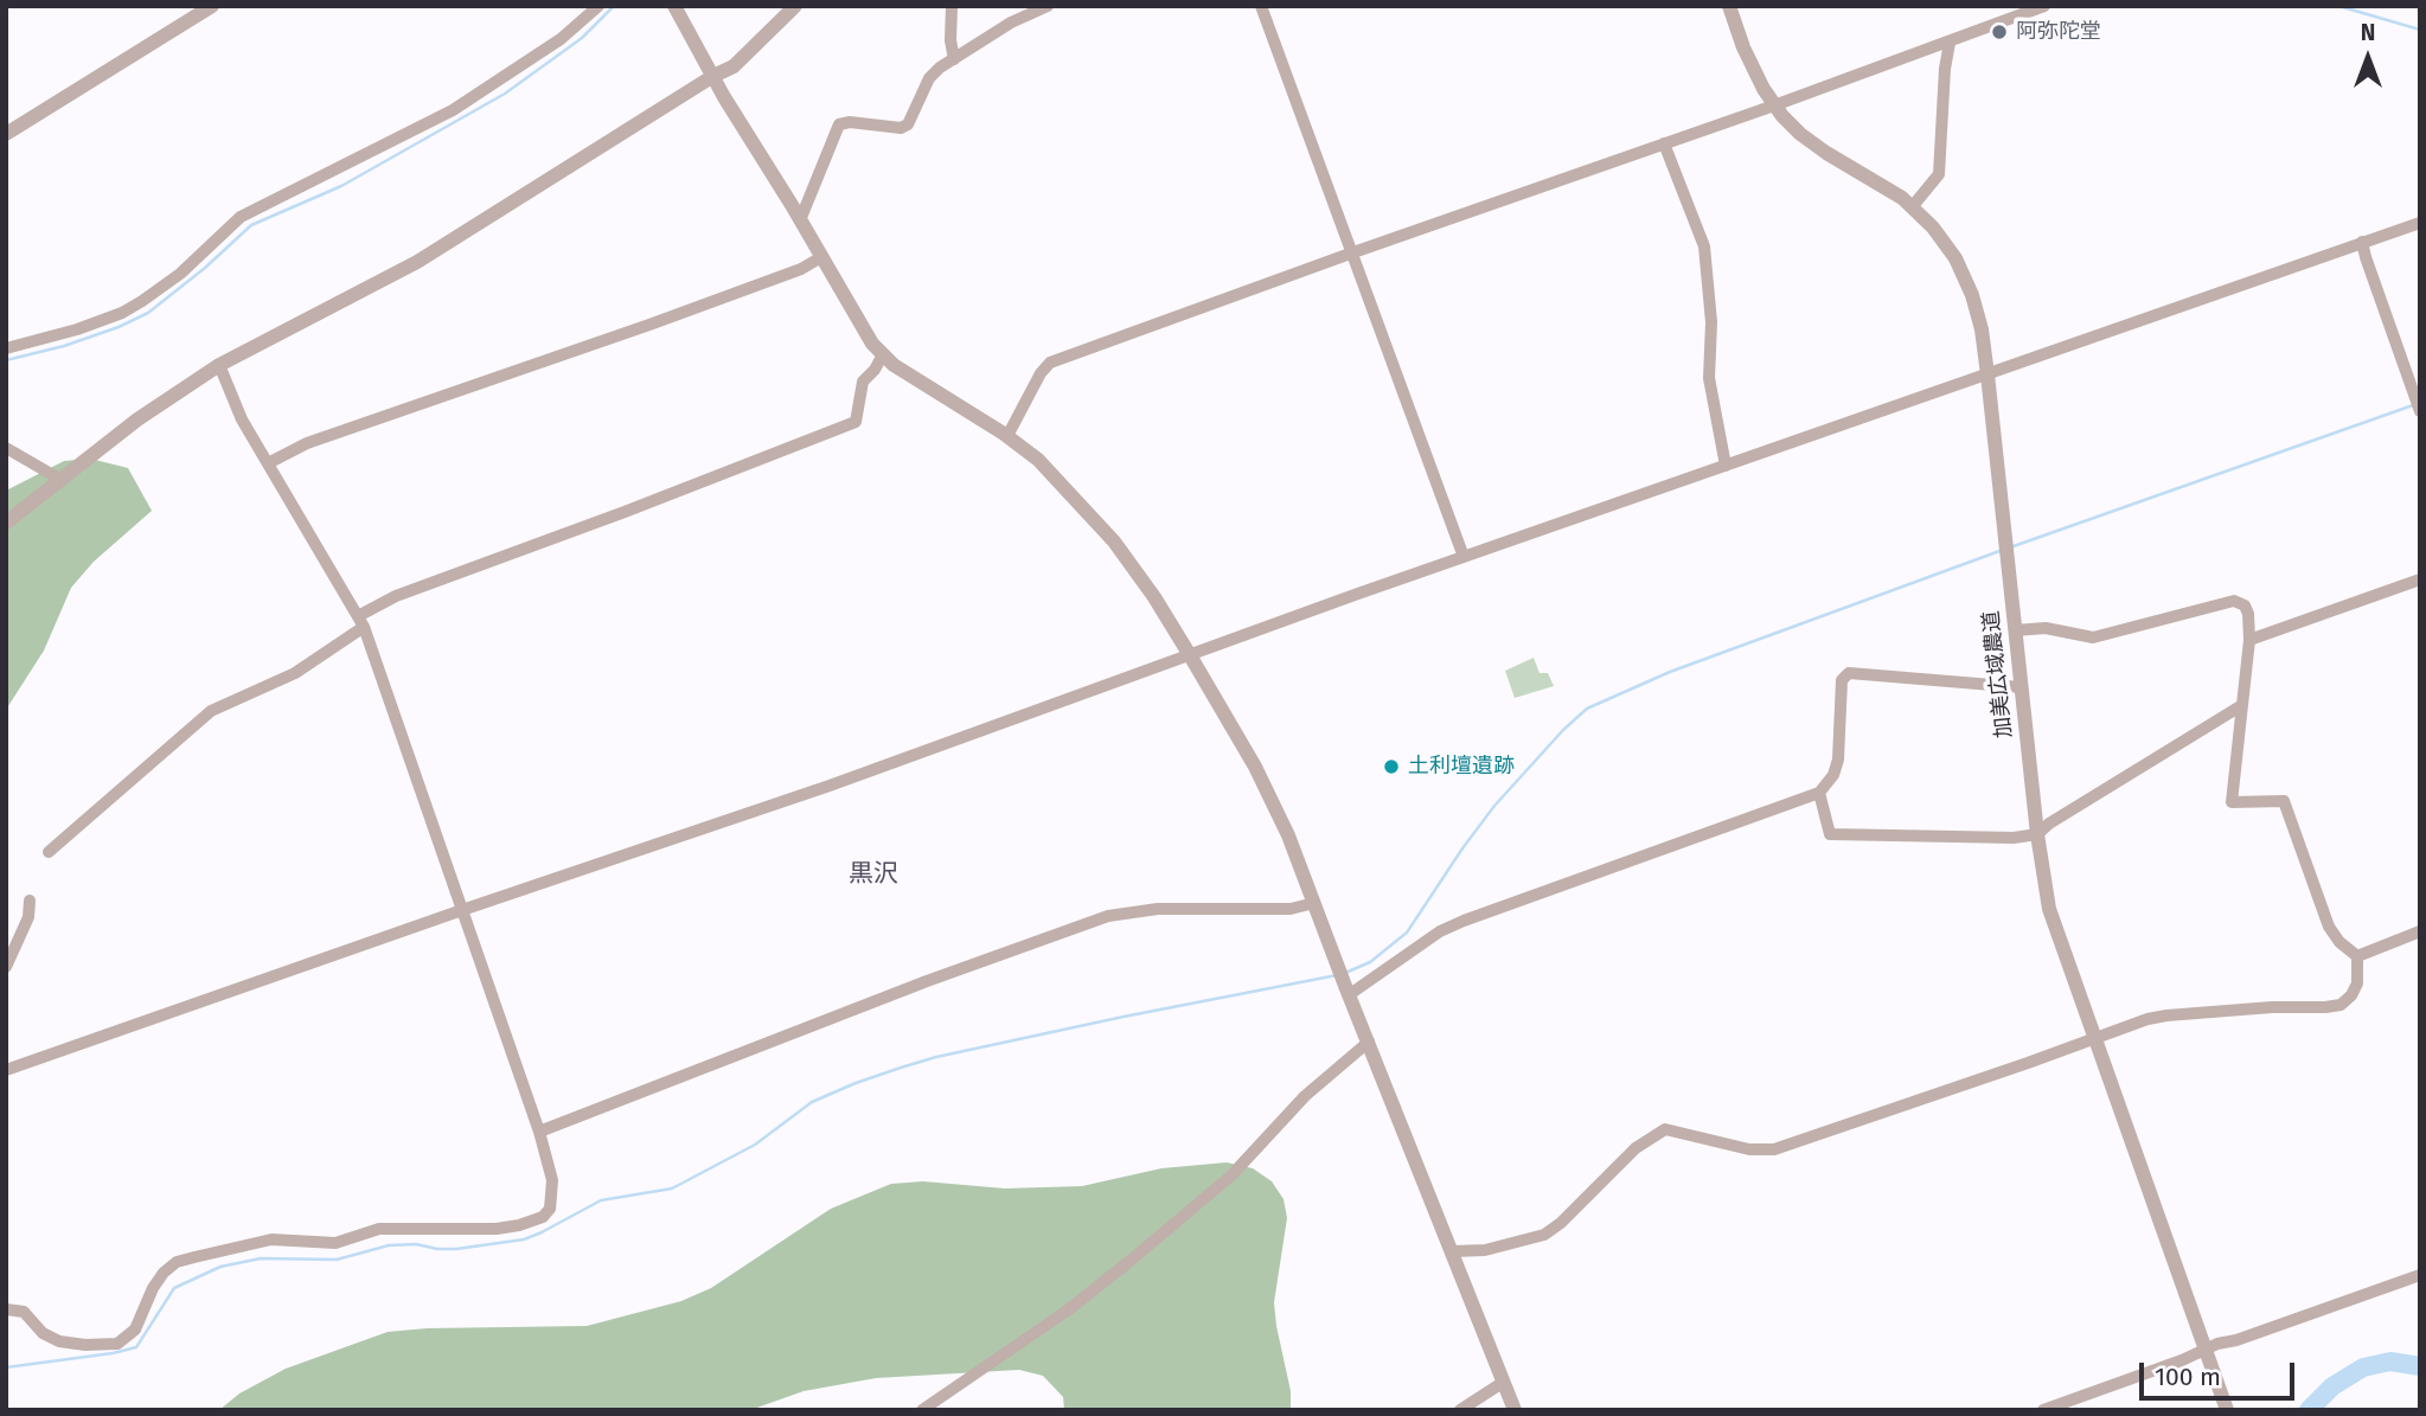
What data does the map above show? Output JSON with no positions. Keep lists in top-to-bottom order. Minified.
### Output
{"streets":{"street":["加美広域農道"]},"districts":["黒沢"],"places":["阿弥陀堂","土利壇遺跡"],"scale_bar":"100 m","north":"top"}
